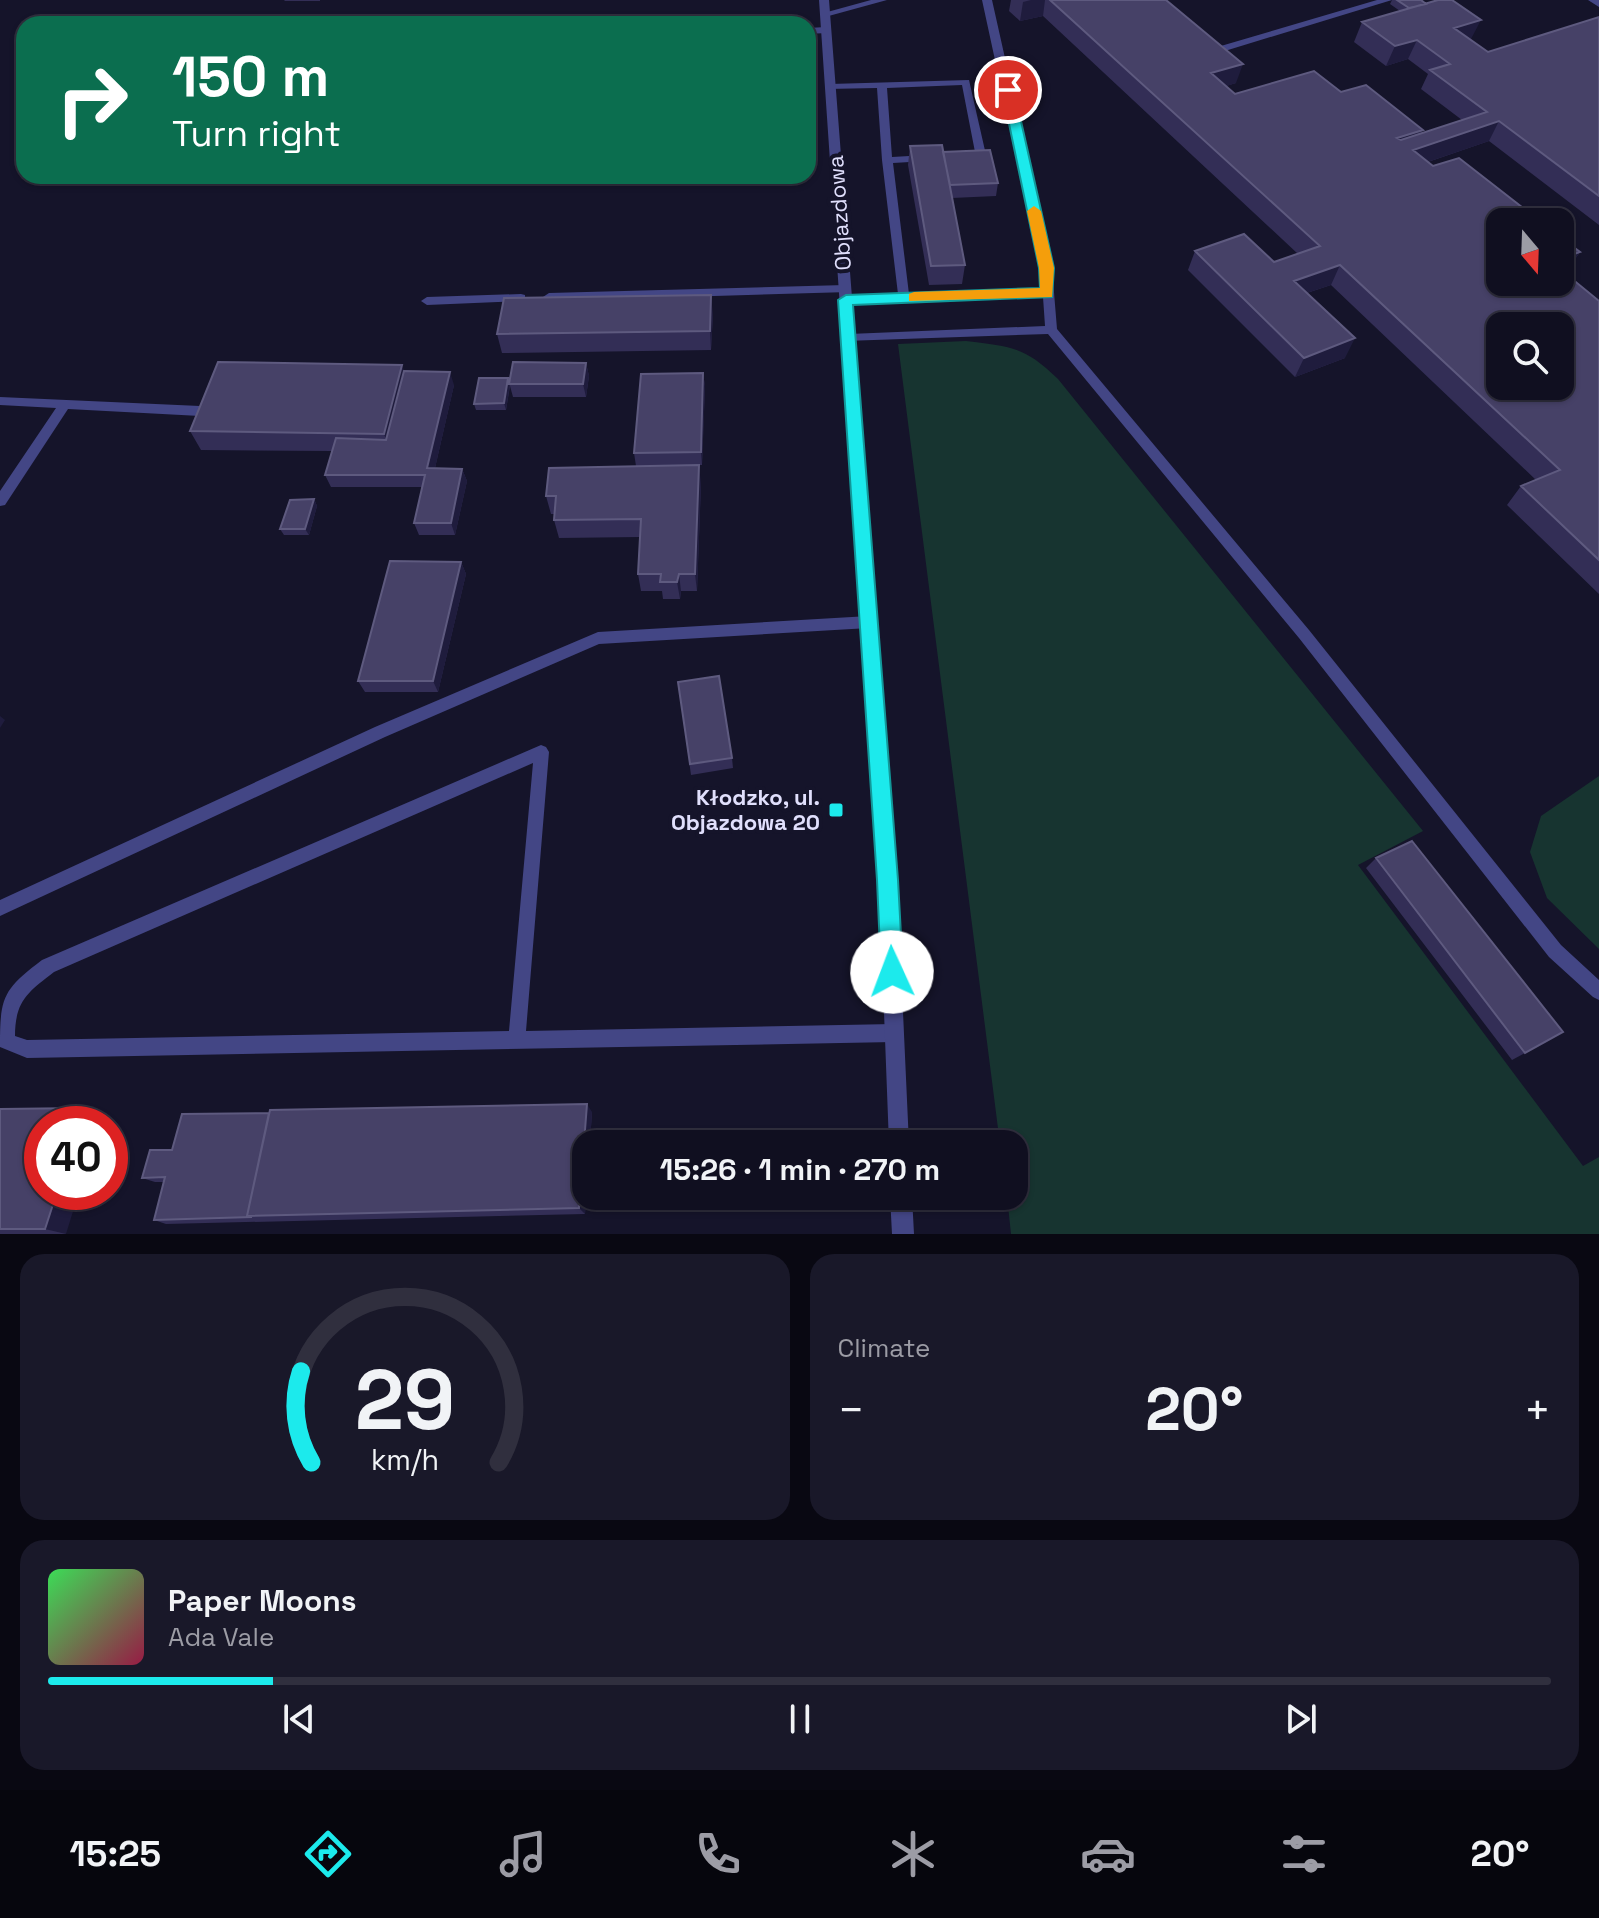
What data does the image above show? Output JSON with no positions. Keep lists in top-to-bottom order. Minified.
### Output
{"streets":{"street":["Objazdowa"]},"places":{"transit":["Kłodzko, ul. Objazdowa 20"]},"north":"bottom","page":{"turn":["150 m","Turn right"],"limit":"40","trip":"15:26 · 1 min · 270 m","tile":"Climate","heat":["−","20°","+"],"song":["Paper Moons","Ada Vale"],"tabs":["15:25","20°"],"gauge":["29","km/h"]}}
